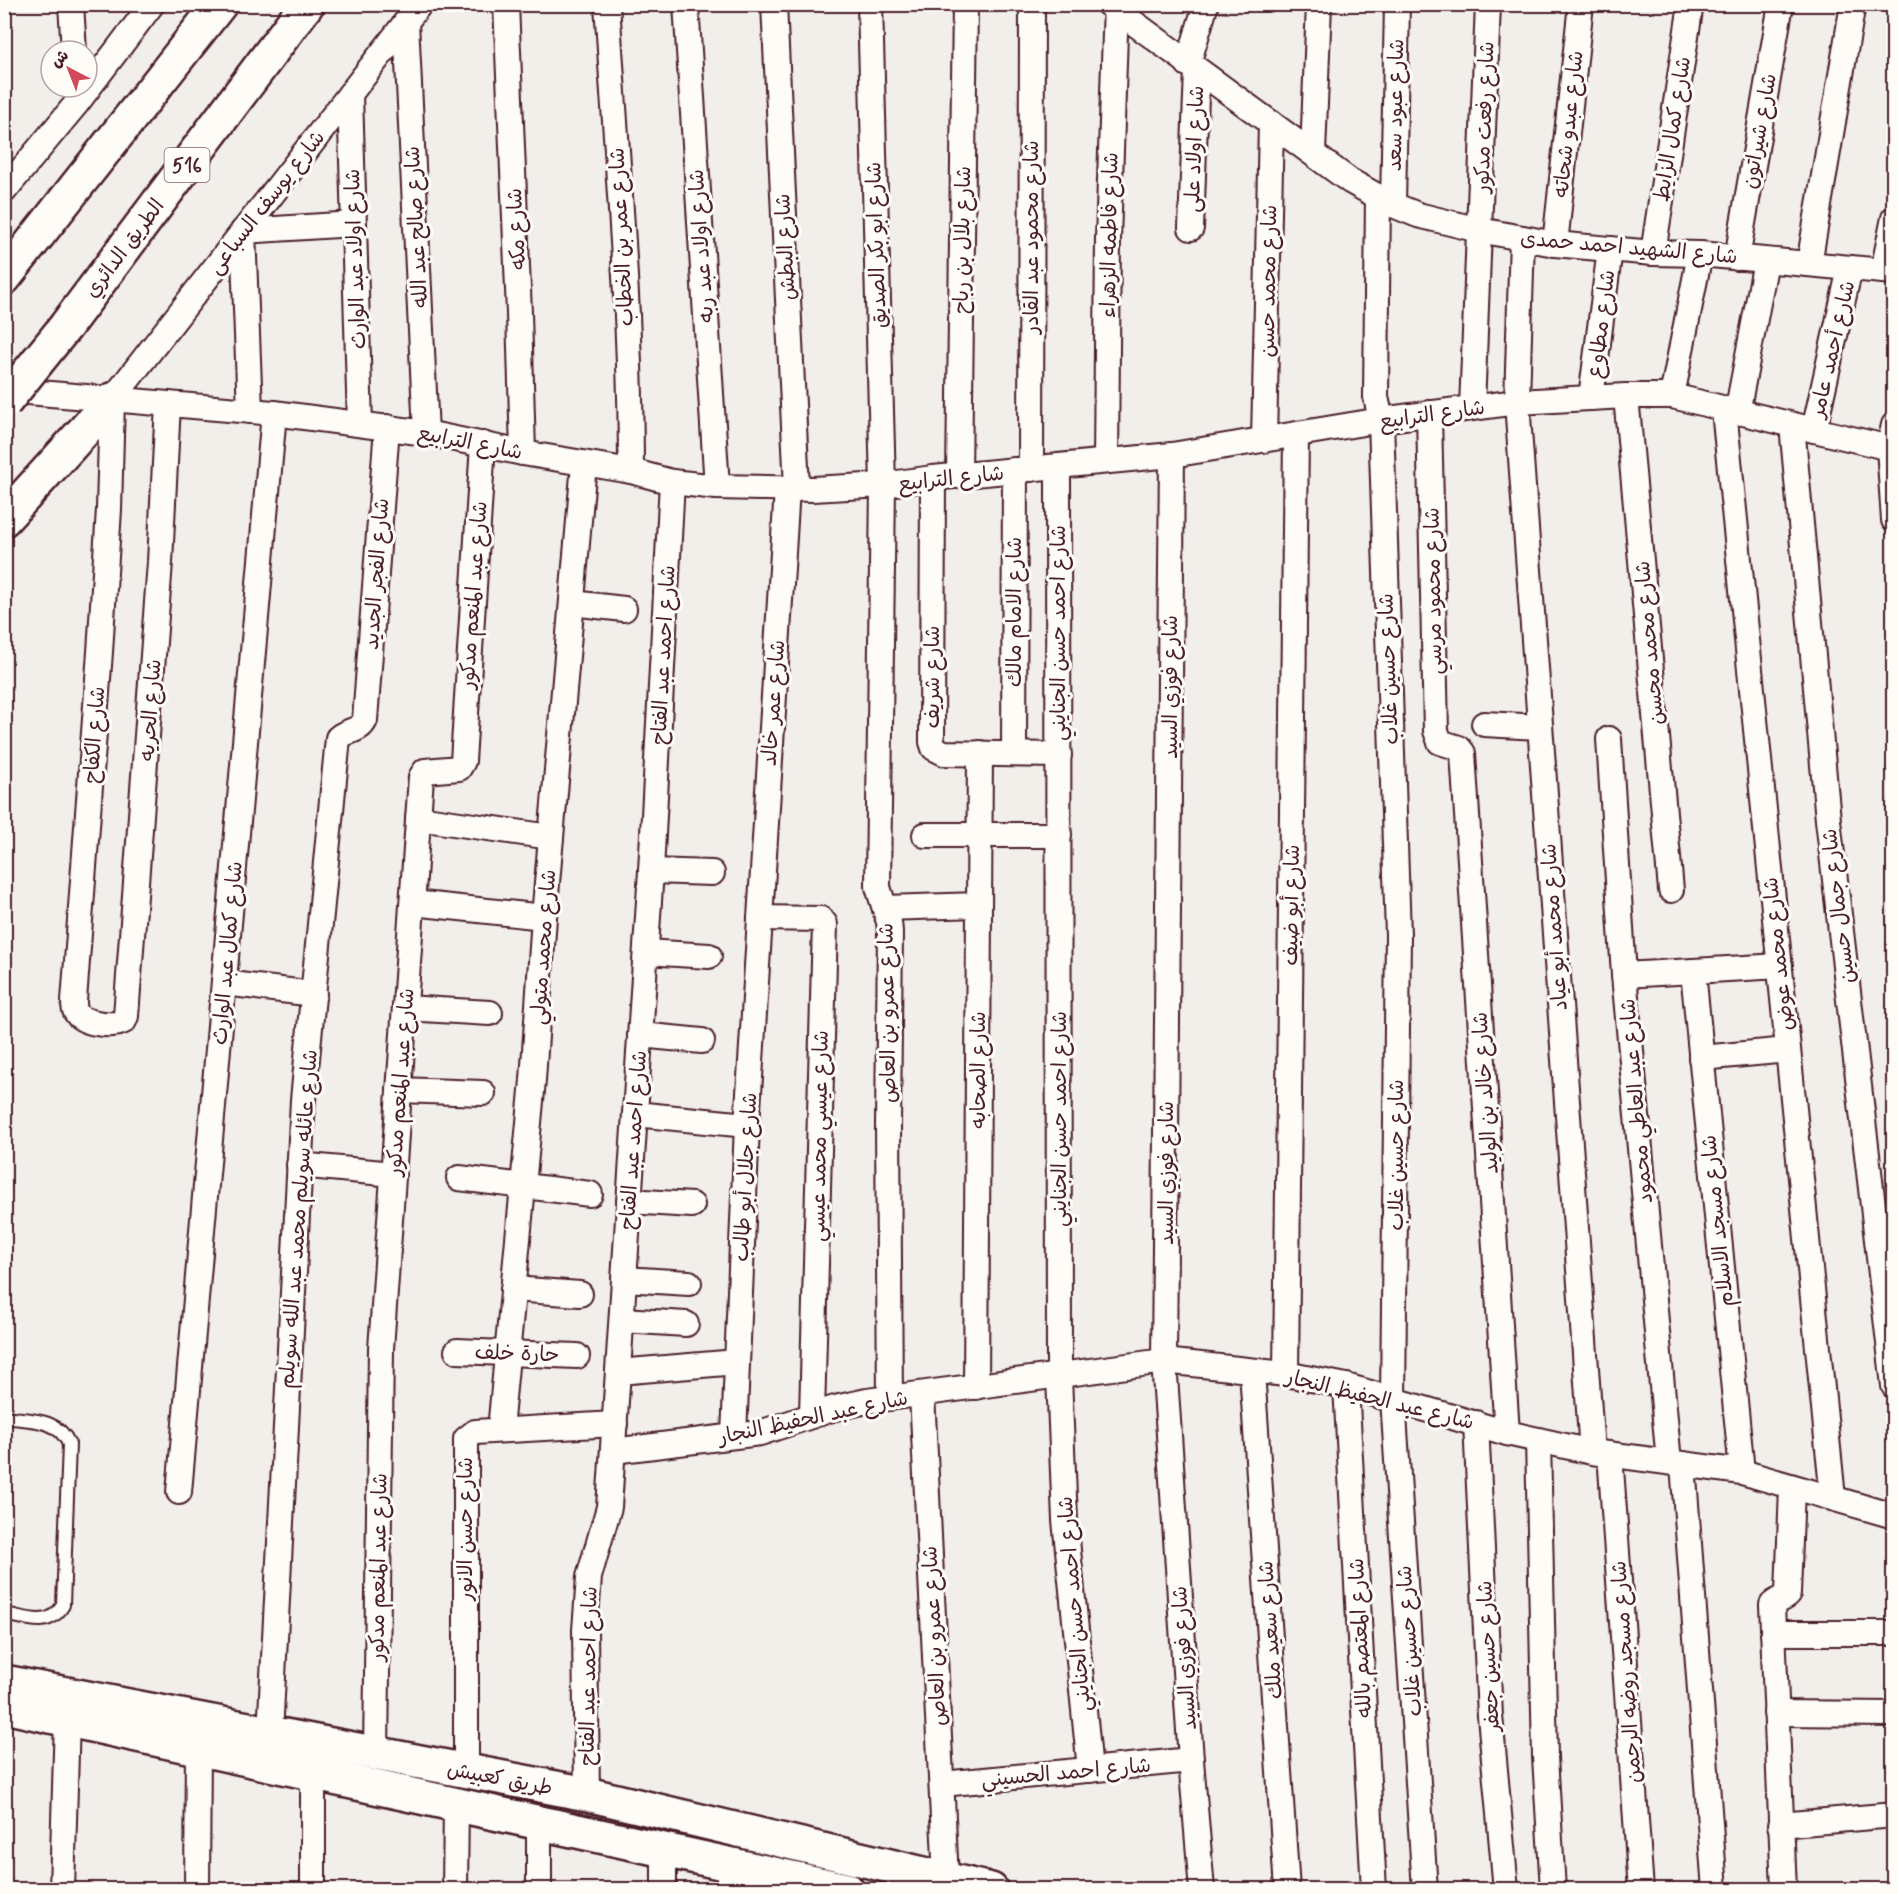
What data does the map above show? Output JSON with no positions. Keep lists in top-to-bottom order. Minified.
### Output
{"streets":{"main road":["516","الطريق الدائري","طريق كعبيش"],"street":["شارع عبود سعد","شارع رفعت مدكور","شارع عبدو شحاته","شارع كمال الزايط","شارع شيراتون","شارع اولاد على","شارع يوسف السباعى","شارع صالح عبد الله","شارع مكه","شارع فاطمه الزهراء","شارع عمر بن الخطاب","شارع محمود عبد القادر","شارع بلال بن رباح","شارع ابو بكر الصديق","شارع اولاد عبد ربه","شارع البطش","شارع الشهيد احمد حمدى","شارع اولاد عبد الوارث","شارع محمد حسن","شارع مطاوع","شارع أحمد عامر","شارع الترابيع","شارع الفجر الجديد","شارع محمود مرسي","شارع عبد المنعم مدكور","شارع الامام مالك","شارع احمد حسن الجنايني","شارع محمد محسن","شارع احمد عبد الفتاح","شارع حسين غلاب","شارع شريف","شارع فوزي السيد","شارع عمر خالد","شارع الحريه","شارع الكفاح","شارع أبو ضيف","شارع جمال حسين","شارع محمد أبو عياد","شارع محمد متولي","شارع كمال عبد الوارث","شارع محمد عوض","شارع عمرو بن العاص","شارع الصحابه","شارع خالد بن الوليد","شارع عبد العاطي محمود","شارع عيسي محمد عيسي","شارع جلال أبو طالب","شارع عائله سويلم محمد عبد الله سويلم","شارع مسجد الاسلام","حارة خلف","شارع عبد الحفيظ النجار","شارع حسن الانور","شارع سعيد ملك","شارع المعتصم بالله","شارع حسين جعفر","شارع مسجد روضه الرحمن","شارع احمد الحسيني"]},"crossings":[["شارع عبود سعد","شارع الشهيد احمد حمدى"],["شارع عبود سعد","شارع الترابيع"],["شارع عبود سعد","شارع حسين غلاب"],["شارع رفعت مدكور","شارع الشهيد احمد حمدى"],["شارع رفعت مدكور","شارع الترابيع"],["شارع عبدو شحاته","شارع الشهيد احمد حمدى"],["شارع كمال الزايط","شارع الشهيد احمد حمدى"],["شارع شيراتون","شارع الشهيد احمد حمدى"],["شارع اولاد على","شارع الشهيد احمد حمدى"],["شارع يوسف السباعى","شارع صالح عبد الله"],["شارع يوسف السباعى","شارع اولاد عبد الوارث"],["شارع يوسف السباعى","شارع الترابيع"],["شارع يوسف السباعى","شارع الكفاح"],["شارع صالح عبد الله","شارع الترابيع"],["شارع مكه","شارع الترابيع"],["شارع فاطمه الزهراء","شارع الشهيد احمد حمدى"],["شارع فاطمه الزهراء","شارع الترابيع"],["شارع عمر بن الخطاب","شارع الترابيع"],["شارع محمود عبد القادر","شارع الترابيع"],["شارع محمود عبد القادر","شارع الامام مالك"],["شارع بلال بن رباح","شارع الترابيع"],["شارع ابو بكر الصديق","شارع الترابيع"],["شارع ابو بكر الصديق","شارع عمرو بن العاص"],["شارع اولاد عبد ربه","شارع الترابيع"],["شارع البطش","شارع الترابيع"],["شارع البطش","شارع عمر خالد"],["شارع الشهيد احمد حمدى","شارع محمد حسن"],["شارع الشهيد احمد حمدى","شارع مطاوع"],["شارع الشهيد احمد حمدى","شارع أحمد عامر"],["شارع الشهيد احمد حمدى","شارع محمد أبو عياد"],["شارع الشهيد احمد حمدى","شارع محمد عوض"],["شارع اولاد عبد الوارث","شارع الترابيع"],["شارع محمد حسن","شارع الترابيع"],["شارع مطاوع","شارع الترابيع"],["شارع أحمد عامر","شارع الترابيع"],["شارع أحمد عامر","شارع جمال حسين"],["شارع الترابيع","شارع الفجر الجديد"],["شارع الترابيع","شارع محمود مرسي"],["شارع الترابيع","شارع عبد المنعم مدكور"],["شارع الترابيع","شارع الامام مالك"],["شارع الترابيع","شارع احمد حسن الجنايني"],["شارع الترابيع","شارع محمد محسن"],["شارع الترابيع","شارع احمد عبد الفتاح"],["شارع الترابيع","شارع حسين غلاب"],["شارع الترابيع","شارع شريف"],["شارع الترابيع","شارع فوزي السيد"],["شارع الترابيع","شارع عمر خالد"],["شارع الترابيع","شارع الحريه"],["شارع الترابيع","شارع الكفاح"],["شارع الترابيع","شارع أبو ضيف"],["شارع الترابيع","شارع جمال حسين"],["شارع الترابيع","شارع محمد أبو عياد"],["شارع الترابيع","شارع محمد متولي"],["شارع الترابيع","شارع كمال عبد الوارث"],["شارع الترابيع","شارع محمد عوض"],["شارع الترابيع","شارع عمرو بن العاص"],["شارع الفجر الجديد","شارع عائله سويلم محمد عبد الله سويلم"],["شارع محمود مرسي","شارع خالد بن الوليد"],["شارع عبد المنعم مدكور","طريق كعبيش"],["شارع الامام مالك","شارع شريف"],["شارع احمد حسن الجنايني","شارع شريف"],["شارع احمد حسن الجنايني","شارع عبد الحفيظ النجار"],["شارع احمد حسن الجنايني","شارع احمد الحسيني"],["شارع احمد عبد الفتاح","شارع عبد الحفيظ النجار"],["شارع احمد عبد الفتاح","شارع حسن الانور"],["شارع احمد عبد الفتاح","طريق كعبيش"],["شارع حسين غلاب","شارع عبد الحفيظ النجار"],["شارع شريف","شارع الصحابه"],["شارع فوزي السيد","شارع عبد الحفيظ النجار"],["شارع فوزي السيد","شارع احمد الحسيني"],["شارع عمر خالد","شارع عيسي محمد عيسي"],["شارع عمر خالد","شارع جلال أبو طالب"],["شارع الحريه","شارع الكفاح"],["شارع أبو ضيف","شارع عبد الحفيظ النجار"],["شارع محمد أبو عياد","شارع عبد الحفيظ النجار"],["شارع محمد أبو عياد","شارع مسجد روضه الرحمن"],["شارع محمد متولي","حارة خلف"],["شارع محمد متولي","شارع حسن الانور"],["شارع محمد عوض","شارع عبد الحفيظ النجار"],["شارع عمرو بن العاص","شارع عبد الحفيظ النجار"],["شارع عمرو بن العاص","شارع احمد الحسيني"],["شارع عمرو بن العاص","طريق كعبيش"],["شارع الصحابه","شارع عبد الحفيظ النجار"],["شارع خالد بن الوليد","شارع عبد الحفيظ النجار"],["شارع عبد العاطي محمود","شارع عبد الحفيظ النجار"],["شارع عيسي محمد عيسي","شارع جلال أبو طالب"],["شارع عيسي محمد عيسي","شارع عبد الحفيظ النجار"],["شارع جلال أبو طالب","شارع عبد الحفيظ النجار"],["شارع عائله سويلم محمد عبد الله سويلم","طريق كعبيش"],["شارع مسجد الاسلام","شارع عبد الحفيظ النجار"],["شارع عبد الحفيظ النجار","شارع سعيد ملك"],["شارع عبد الحفيظ النجار","شارع المعتصم بالله"],["شارع عبد الحفيظ النجار","شارع حسين جعفر"],["شارع عبد الحفيظ النجار","شارع مسجد روضه الرحمن"],["شارع حسن الانور","طريق كعبيش"]],"north":"top left"}
